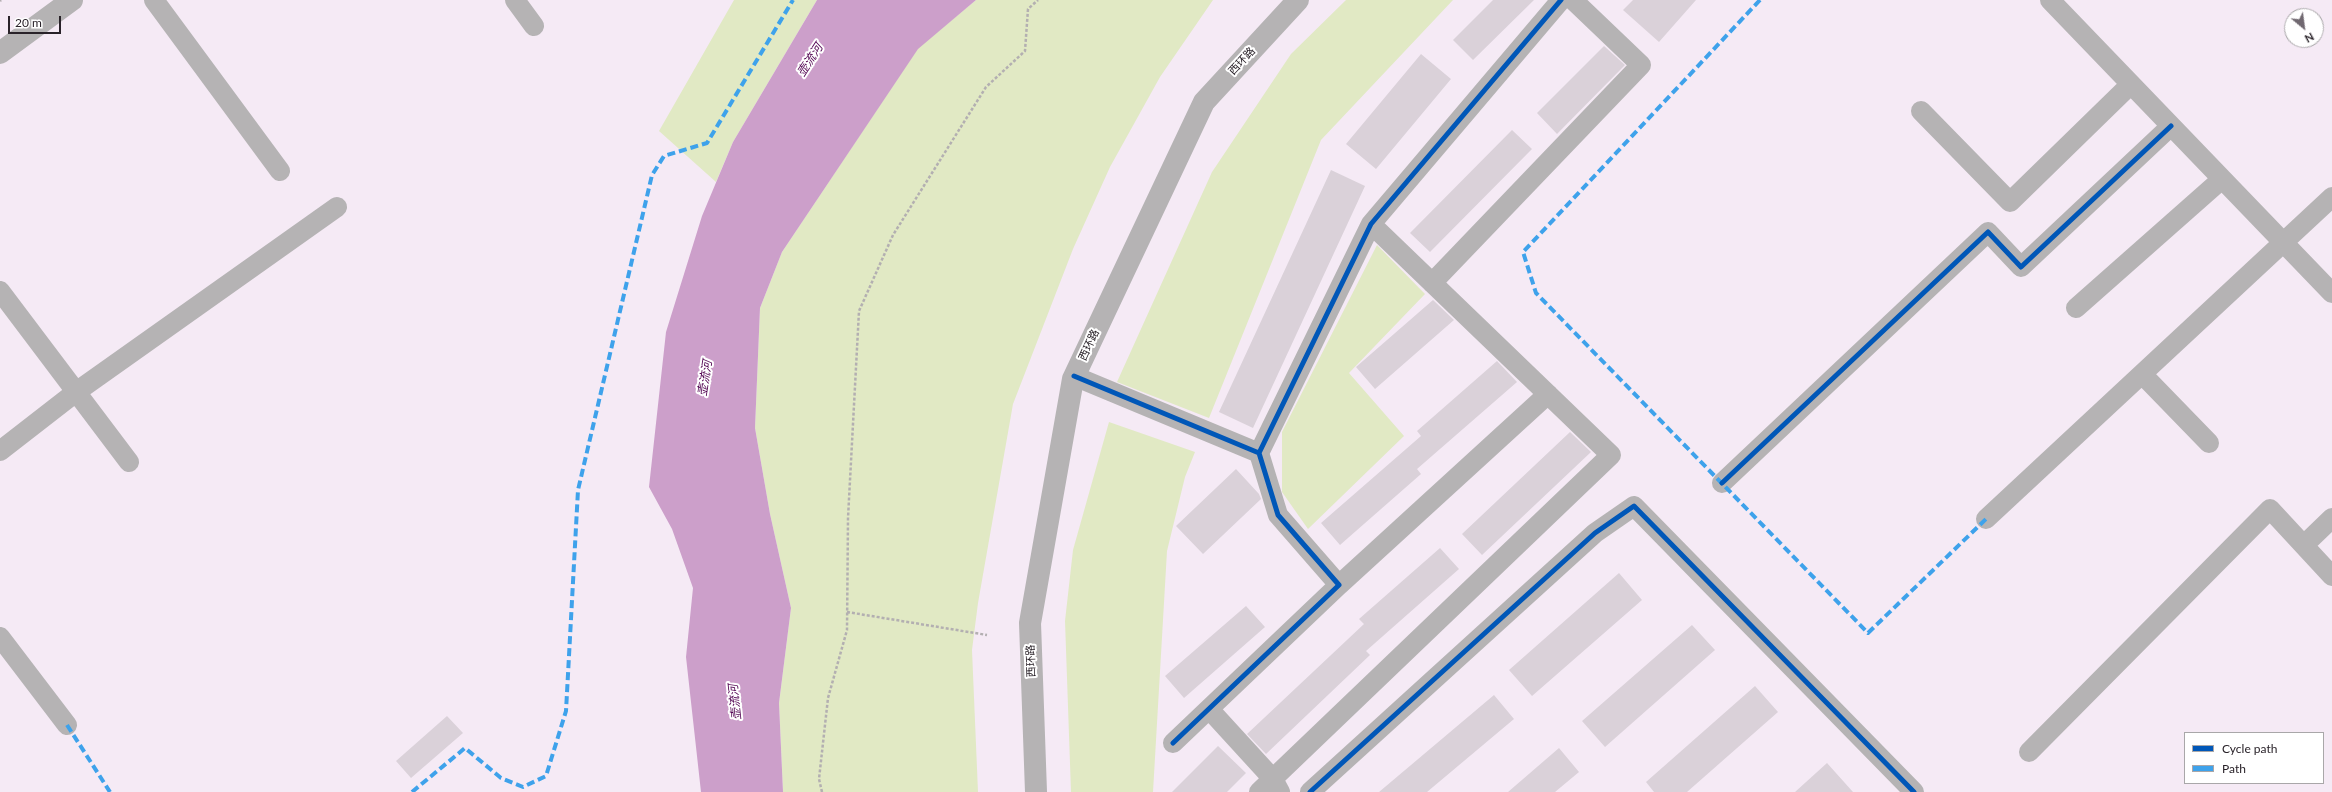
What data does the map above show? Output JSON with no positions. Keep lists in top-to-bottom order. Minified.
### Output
{"streets":{"main road":["西环路"]},"water":["壶流河"],"legend":["Cycle path","Path"],"scale_bar":"20 m","north":"bottom right"}
